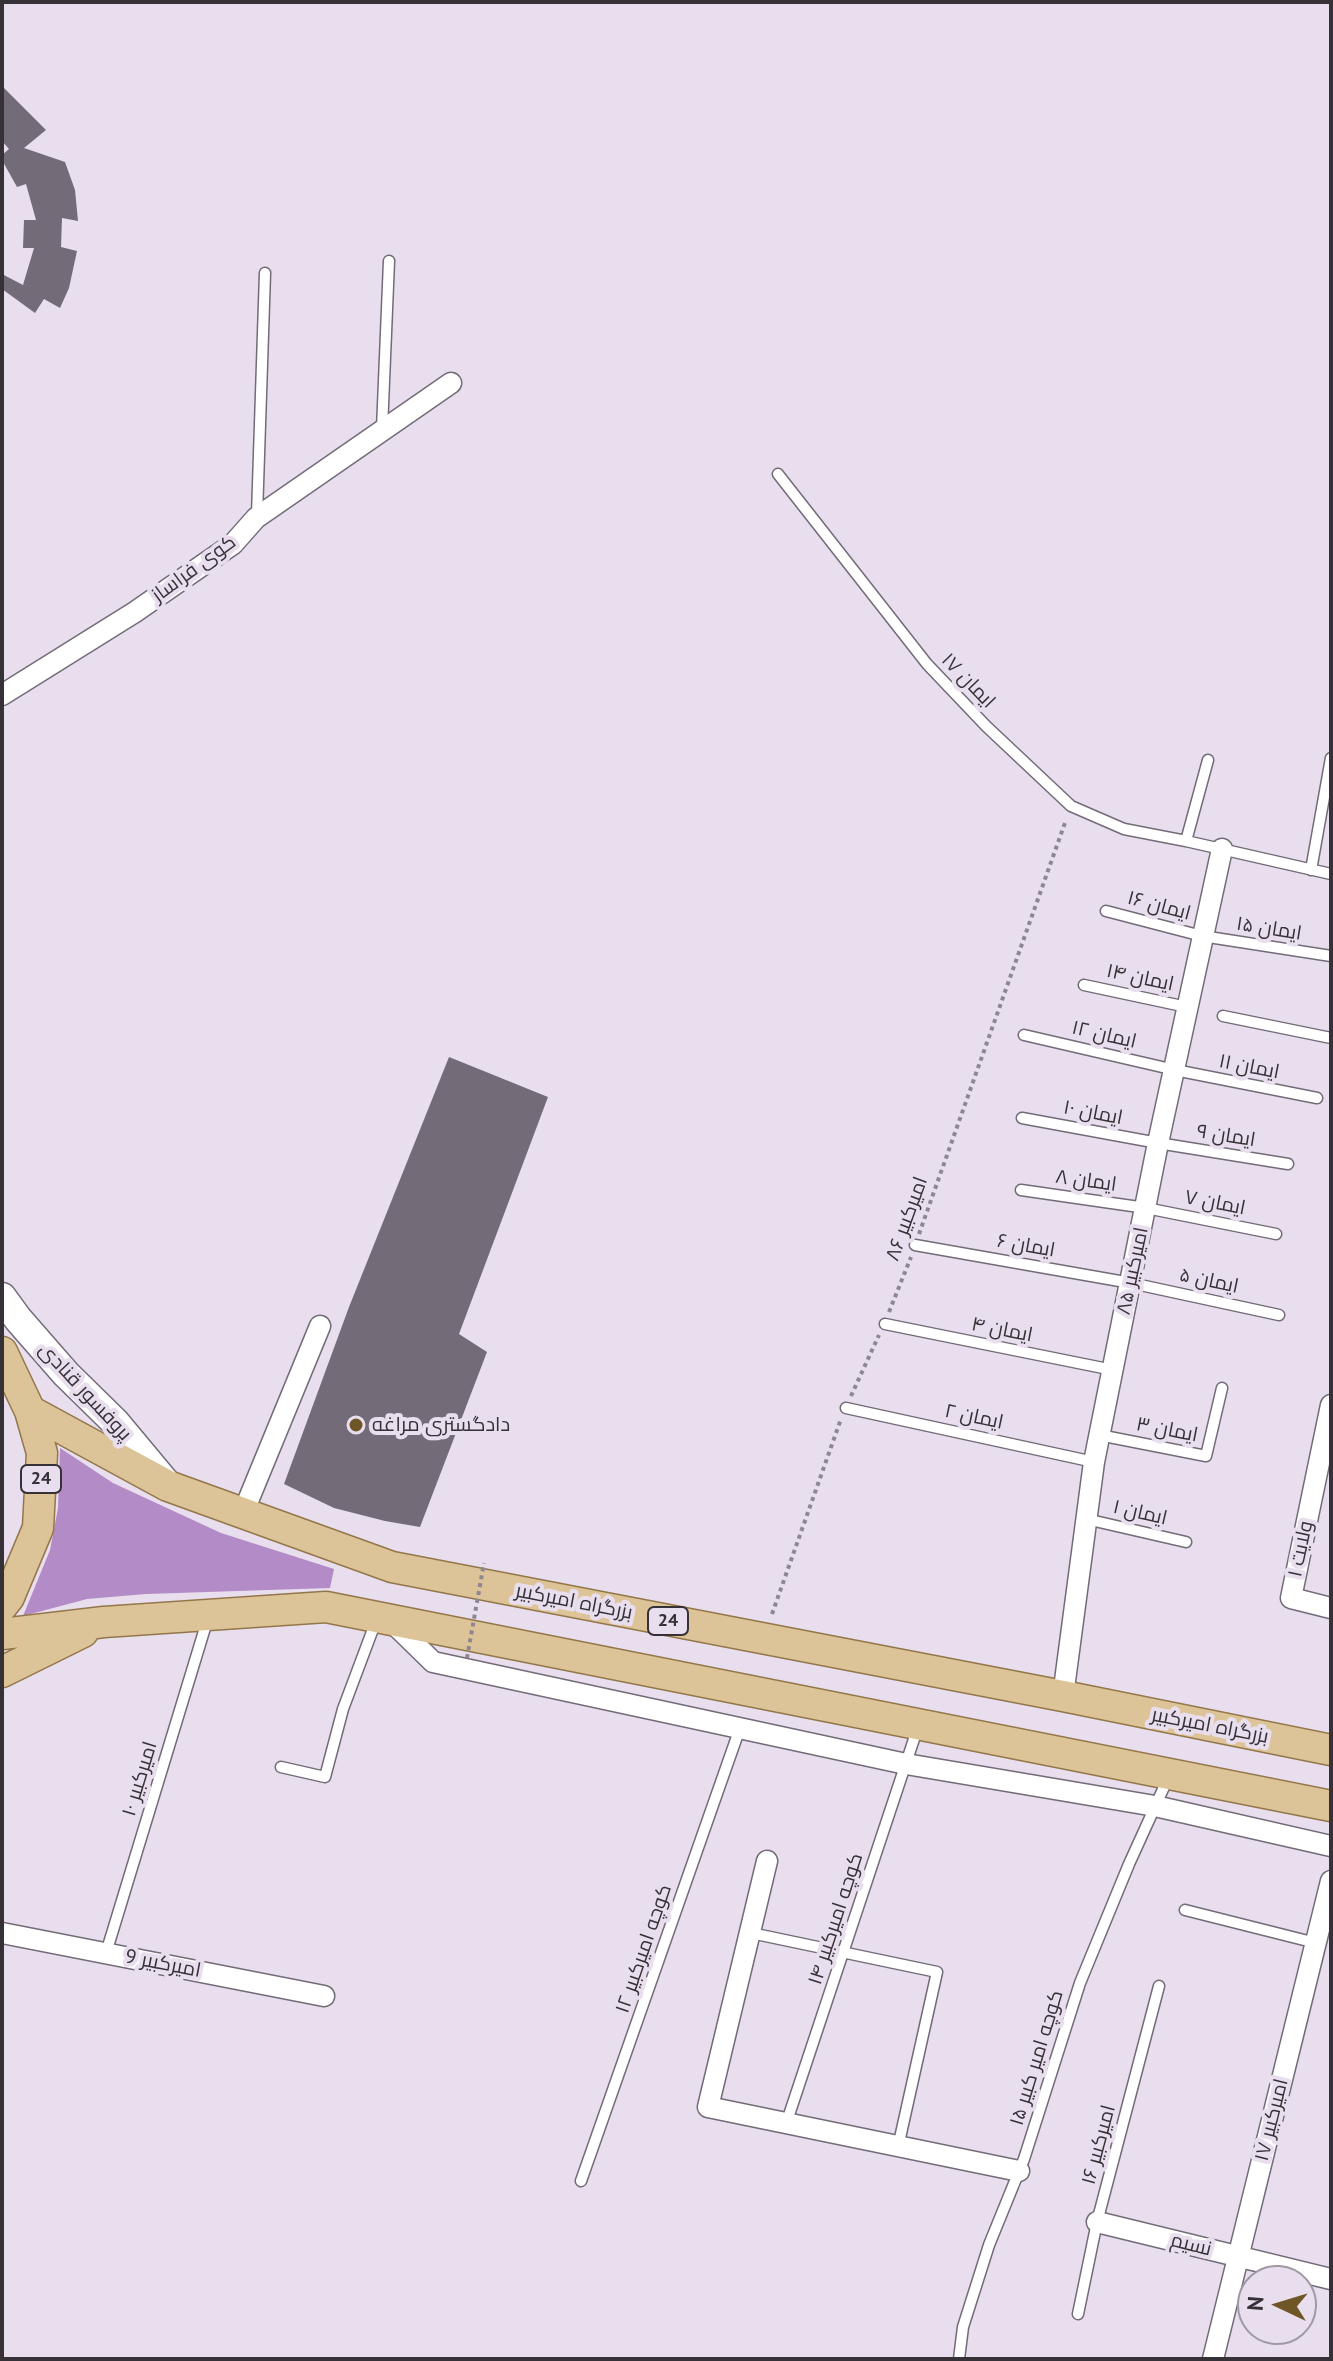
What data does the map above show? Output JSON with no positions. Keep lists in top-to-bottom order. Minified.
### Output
{"streets":{"main road":["پروفسور قنادی","24","بزرگراه امیرکبیر"],"street":["کوی فراساز","امیرکبیر ۸۵","ولایت ۱","امیرکبیر 9","امیرکبیر ۱۷","نسیم"],"lane":["ایمان ۱۷","ایمان ۱۶","ایمان ۱۵","ایمان ۱۴","ایمان ۱۲","ایمان ۱۱","ایمان ۱۰","ایمان ۹","ایمان ۸","ایمان ۷","ایمان ۶","ایمان ۵","ایمان ۴","ایمان ۲","ایمان ۳","ایمان ۱","امیرکبیر ۱۰","کوچه امیرکبیر ۱۴","کوچه امیرکبیر ۱۲","کوچه امیر کبیر ۱۵","امیرکبیر ۱۶"],"path":["امیرکبیر ۸۶"]},"crossings":[["ایمان ۱۷","امیرکبیر ۸۶"],["ایمان ۱۷","امیرکبیر ۸۵"],["ایمان ۱۶","ایمان ۱۵"],["ایمان ۱۶","امیرکبیر ۸۵"],["ایمان ۱۵","امیرکبیر ۸۵"],["ایمان ۱۴","امیرکبیر ۸۵"],["ایمان ۱۲","ایمان ۱۱"],["ایمان ۱۲","امیرکبیر ۸۵"],["ایمان ۱۱","امیرکبیر ۸۵"],["ایمان ۱۰","ایمان ۹"],["ایمان ۱۰","امیرکبیر ۸۵"],["ایمان ۹","امیرکبیر ۸۵"],["ایمان ۸","ایمان ۷"],["ایمان ۸","امیرکبیر ۸۵"],["ایمان ۷","امیرکبیر ۸۵"],["امیرکبیر ۸۶","ایمان ۶"],["امیرکبیر ۸۶","ایمان ۴"],["امیرکبیر ۸۶","ایمان ۲"],["امیرکبیر ۸۶","بزرگراه امیرکبیر"],["ایمان ۶","امیرکبیر ۸۵"],["ایمان ۶","ایمان ۵"],["امیرکبیر ۸۵","ایمان ۵"],["امیرکبیر ۸۵","ایمان ۴"],["امیرکبیر ۸۵","ایمان ۲"],["امیرکبیر ۸۵","ایمان ۳"],["امیرکبیر ۸۵","ایمان ۱"],["امیرکبیر ۸۵","بزرگراه امیرکبیر"],["پروفسور قنادی","بزرگراه امیرکبیر"],["24","بزرگراه امیرکبیر"],["امیرکبیر ۱۰","امیرکبیر 9"],["امیرکبیر ۱۷","نسیم"],["امیرکبیر ۱۶","نسیم"]],"places":["دادگستری مراغه"],"north":"left"}
